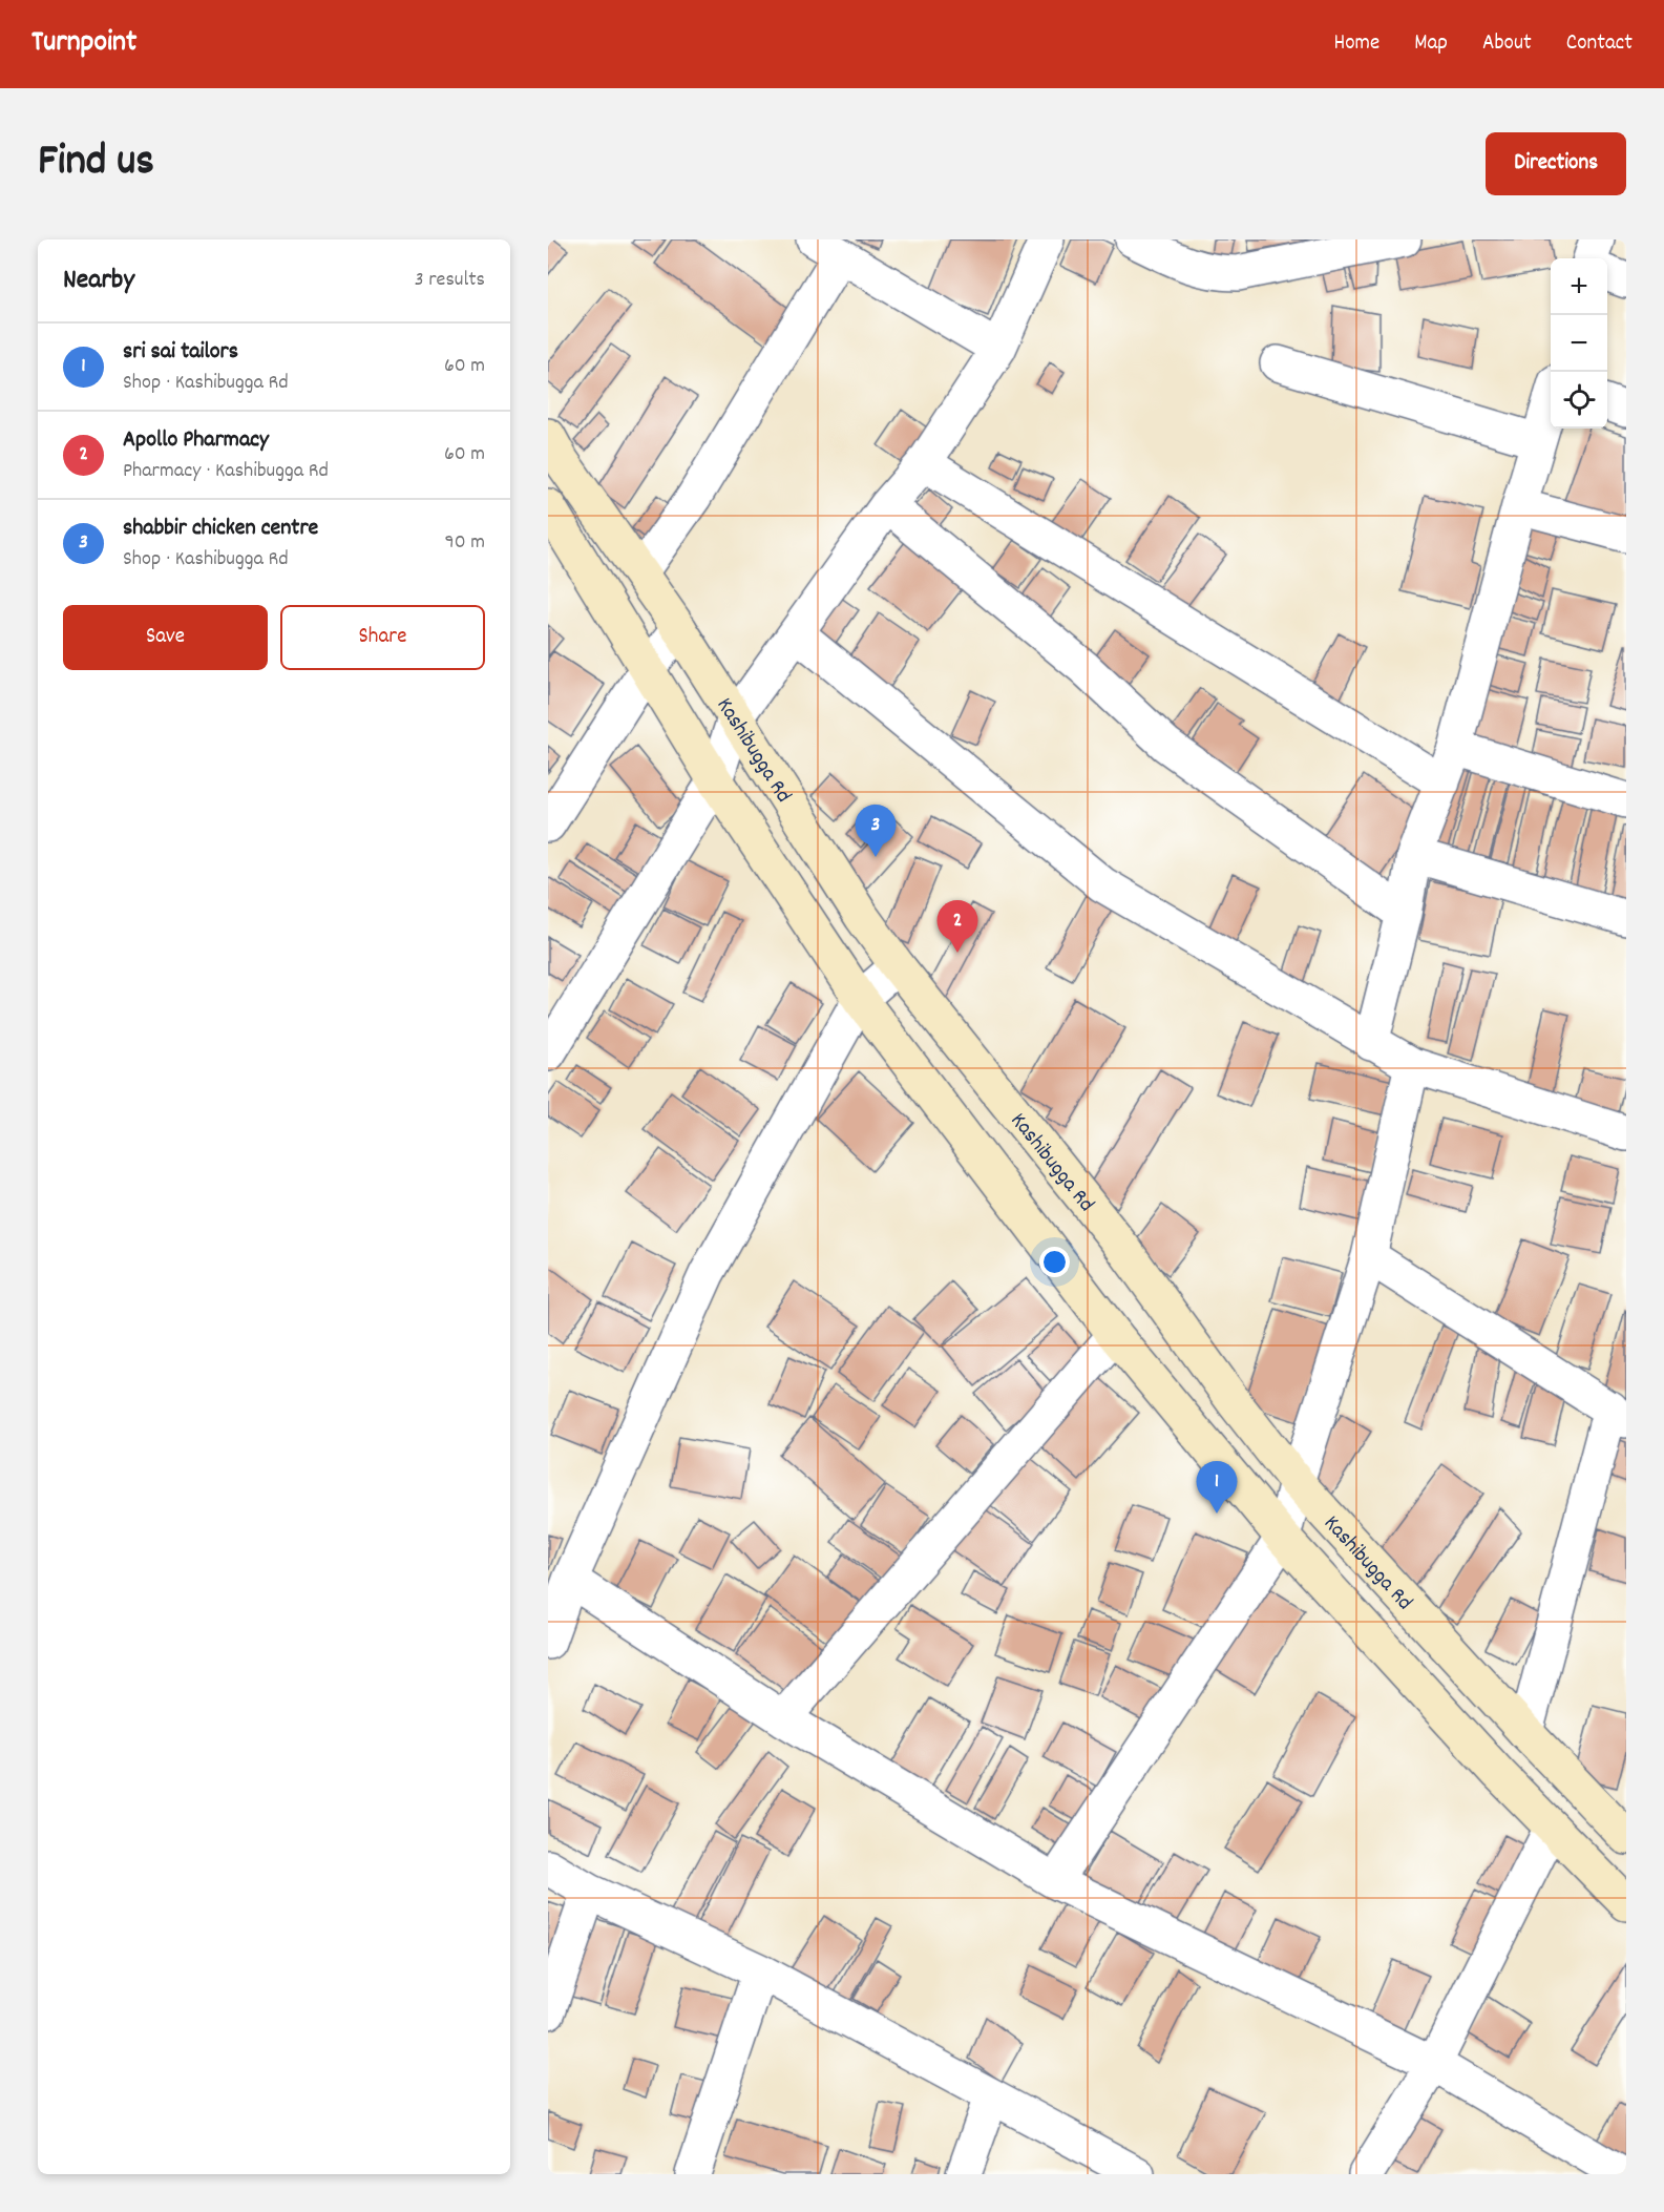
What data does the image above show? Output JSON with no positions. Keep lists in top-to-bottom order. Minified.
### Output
{"streets":{"main road":["Kashibugga Rd"]},"page":{"header":"Turnpoint","nav":["Home","Map","About","Contact"],"title":"Find us","buttons":["Directions",["Save","Share"]],"heading":["Nearby","3 results"],"map_buttons":["+","−"],"list":[{"mark":"1","name":"sri sai tailors","note":"Shop · Kashibugga Rd","value":"60 m"},{"mark":"2","name":"Apollo Pharmacy","note":"Pharmacy · Kashibugga Rd","value":"60 m"},{"mark":"3","name":"shabbir chicken centre","note":"Shop · Kashibugga Rd","value":"90 m"}],"pins":["3","2","1"]}}
